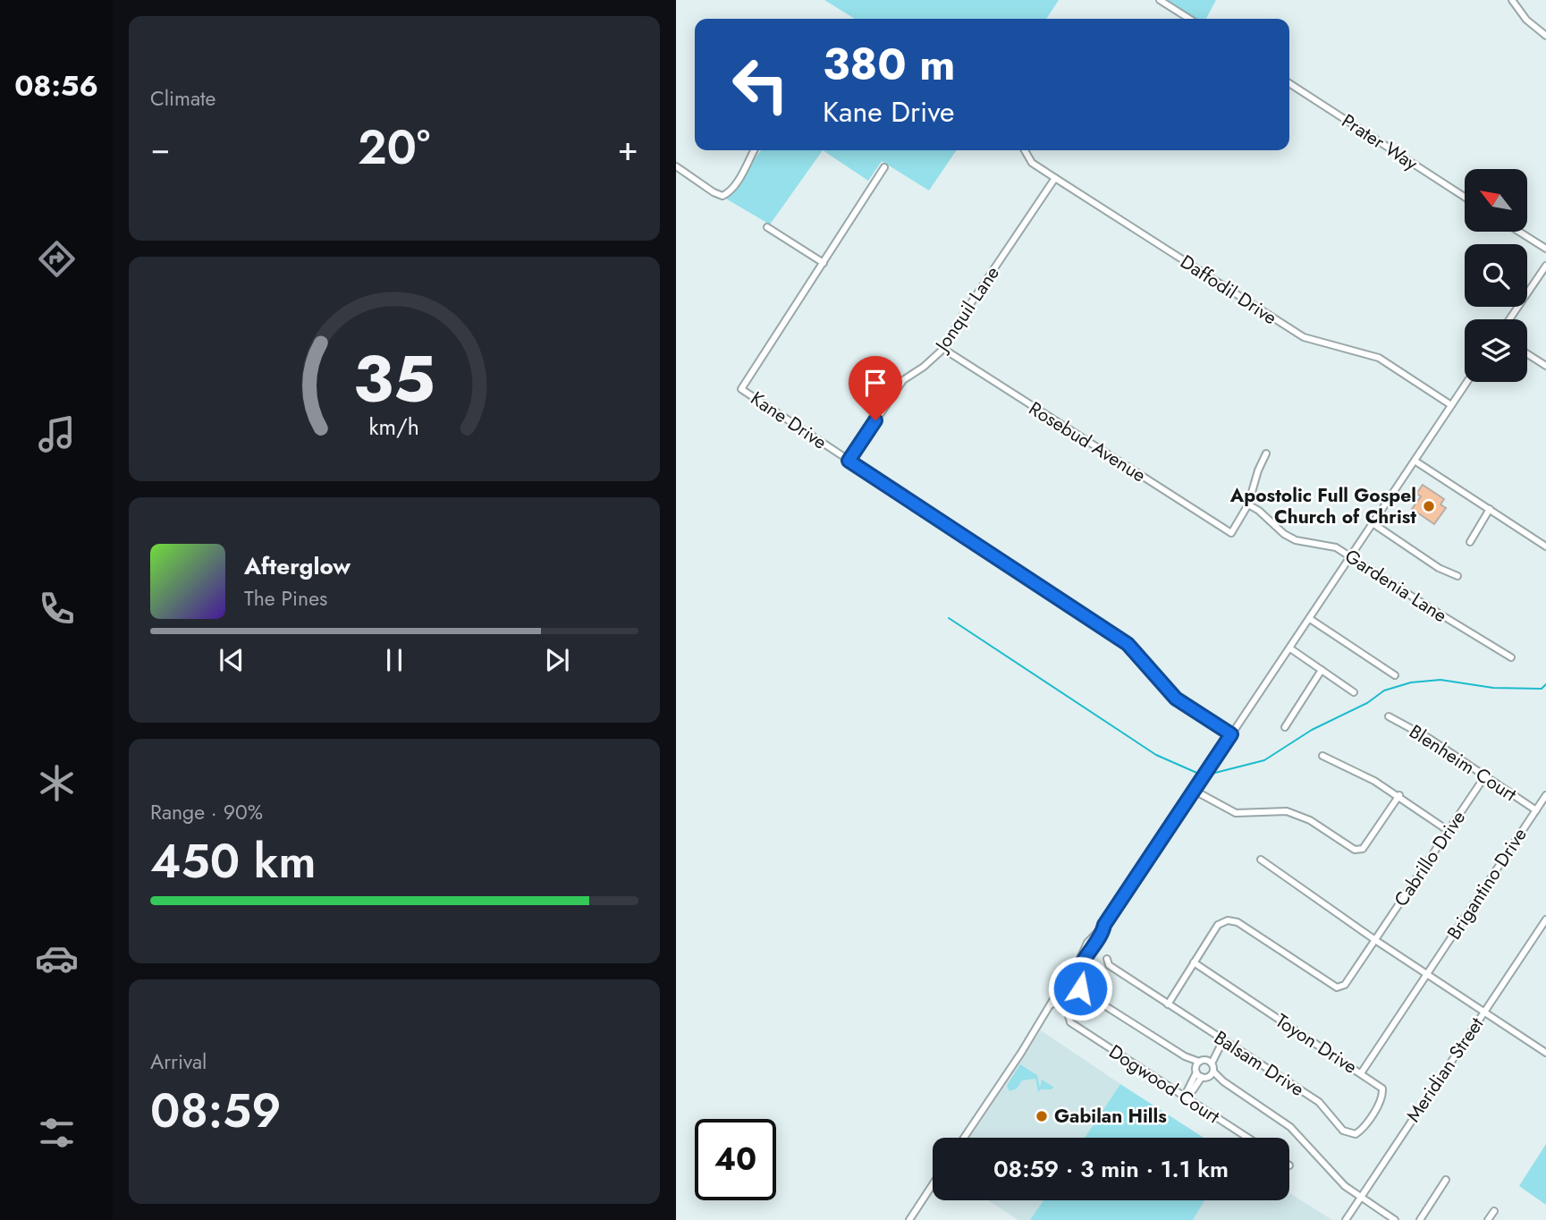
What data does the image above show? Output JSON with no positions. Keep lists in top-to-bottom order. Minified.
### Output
{"streets":{"street":["Prater Way","Daffodil Drive","Jonquil Lane","Kane Drive","Rosebud Avenue","Gardenia Lane","Blenheim Court","Cabrillo Drive","Brigantino Drive","Toyon Drive","Balsam Drive","Meridian Street","Dogwood Court"]},"crossings":[["Daffodil Drive","Jonquil Lane"],["Jonquil Lane","Kane Drive"],["Jonquil Lane","Rosebud Avenue"],["Rosebud Avenue","Gardenia Lane"],["Blenheim Court","Cabrillo Drive"],["Blenheim Court","Brigantino Drive"],["Cabrillo Drive","Toyon Drive"],["Brigantino Drive","Toyon Drive"],["Toyon Drive","Balsam Drive"]],"places":["Apostolic Full Gospel Church of Christ","Gabilan Hills"],"north":"top left","page":{"tabs":"08:56","tile":["Climate",["Range · 90%","450 km"],["Arrival","08:59"]],"turn":["380 m","Kane Drive"],"heat":["−","20°","+"],"song":["Afterglow","The Pines"],"limit":"40","trip":"08:59 · 3 min · 1.1 km","gauge":["35","km/h"]}}
